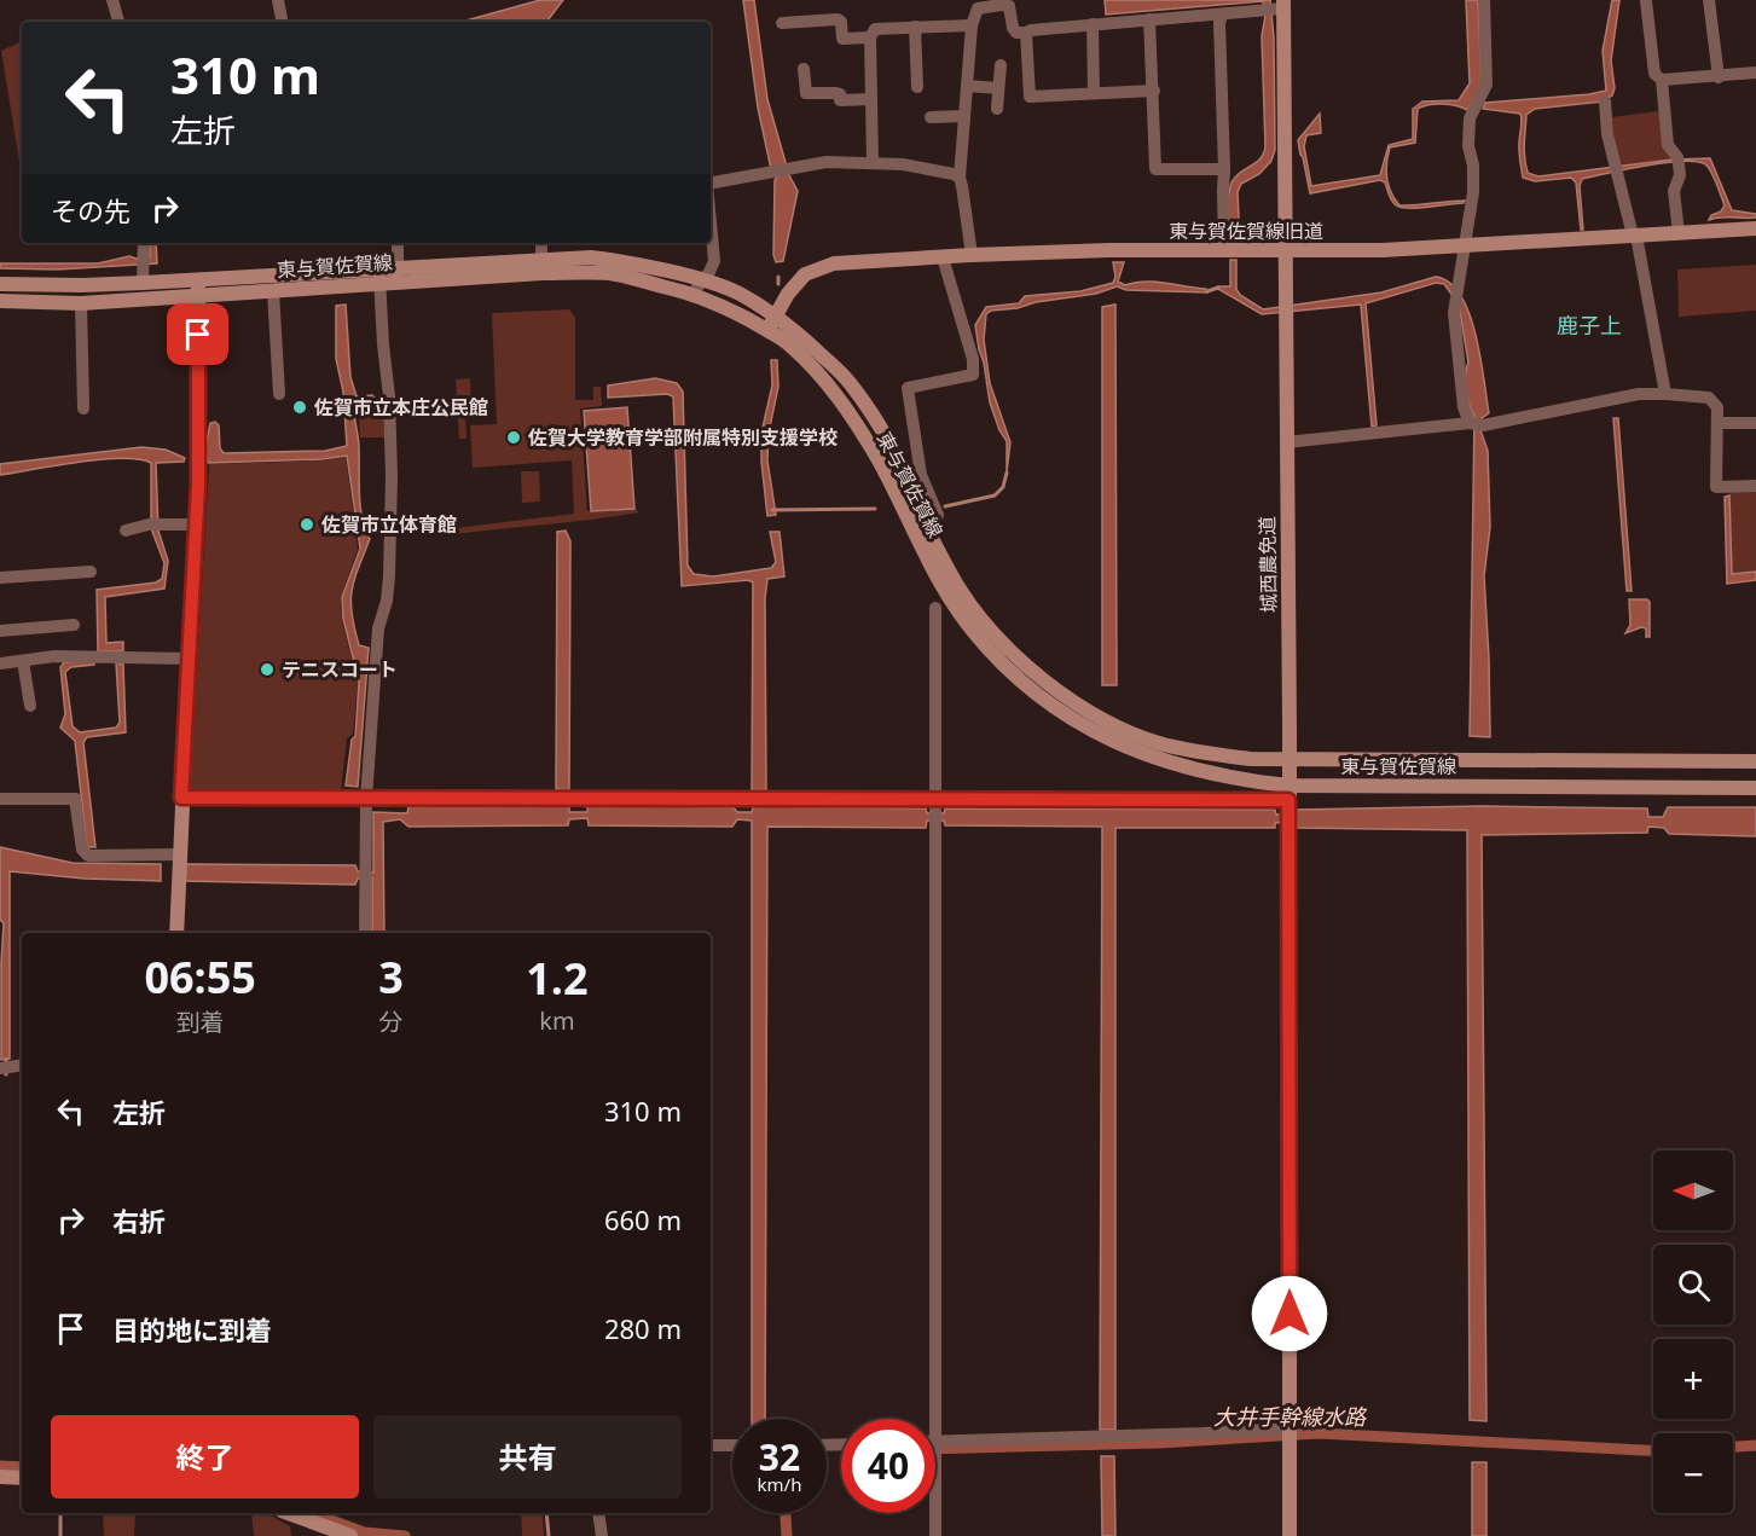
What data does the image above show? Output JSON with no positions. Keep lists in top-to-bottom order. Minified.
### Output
{"streets":{"main road":["東与賀佐賀線旧道","東与賀佐賀線","城西農免道"]},"crossings":[["東与賀佐賀線旧道","東与賀佐賀線"],["東与賀佐賀線旧道","城西農免道"],["東与賀佐賀線","城西農免道"]],"districts":["鹿子上"],"water":["大井手幹線水路"],"places":["佐賀市立本庄公民館","佐賀大学教育学部附属特別支援学校","佐賀市立体育館","テニスコート"],"north":"left","page":{"turn":["310 m","左折"],"then":"その先","eta":["06:55","到着","3","分","1.2","km"],"list":[{"name":"左折","value":"310 m"},{"name":"右折","value":"660 m"},{"name":"目的地に到着","value":"280 m"}],"map_buttons":["+","−"],"buttons":["終了","共有"],"speed":"32 km/h","limit":"40"}}
